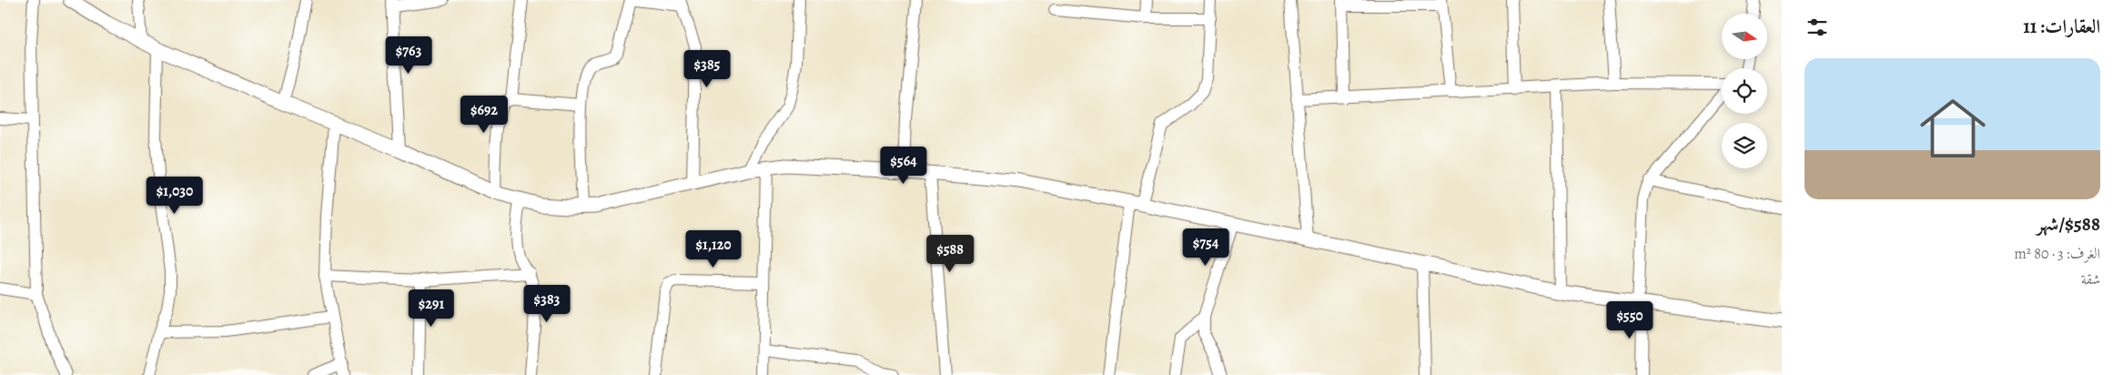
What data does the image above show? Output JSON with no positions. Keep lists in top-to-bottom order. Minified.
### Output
{"north":"right","page":{"heading":"العقارات: 11","price":["$763","$385","$692","$564","$1,030","$754","$1,120","$588","$383","$291","$550"],"list":[{"name":"$588/شهر","note":"الغرف: 3 · 80 m² · شقة"}]}}
